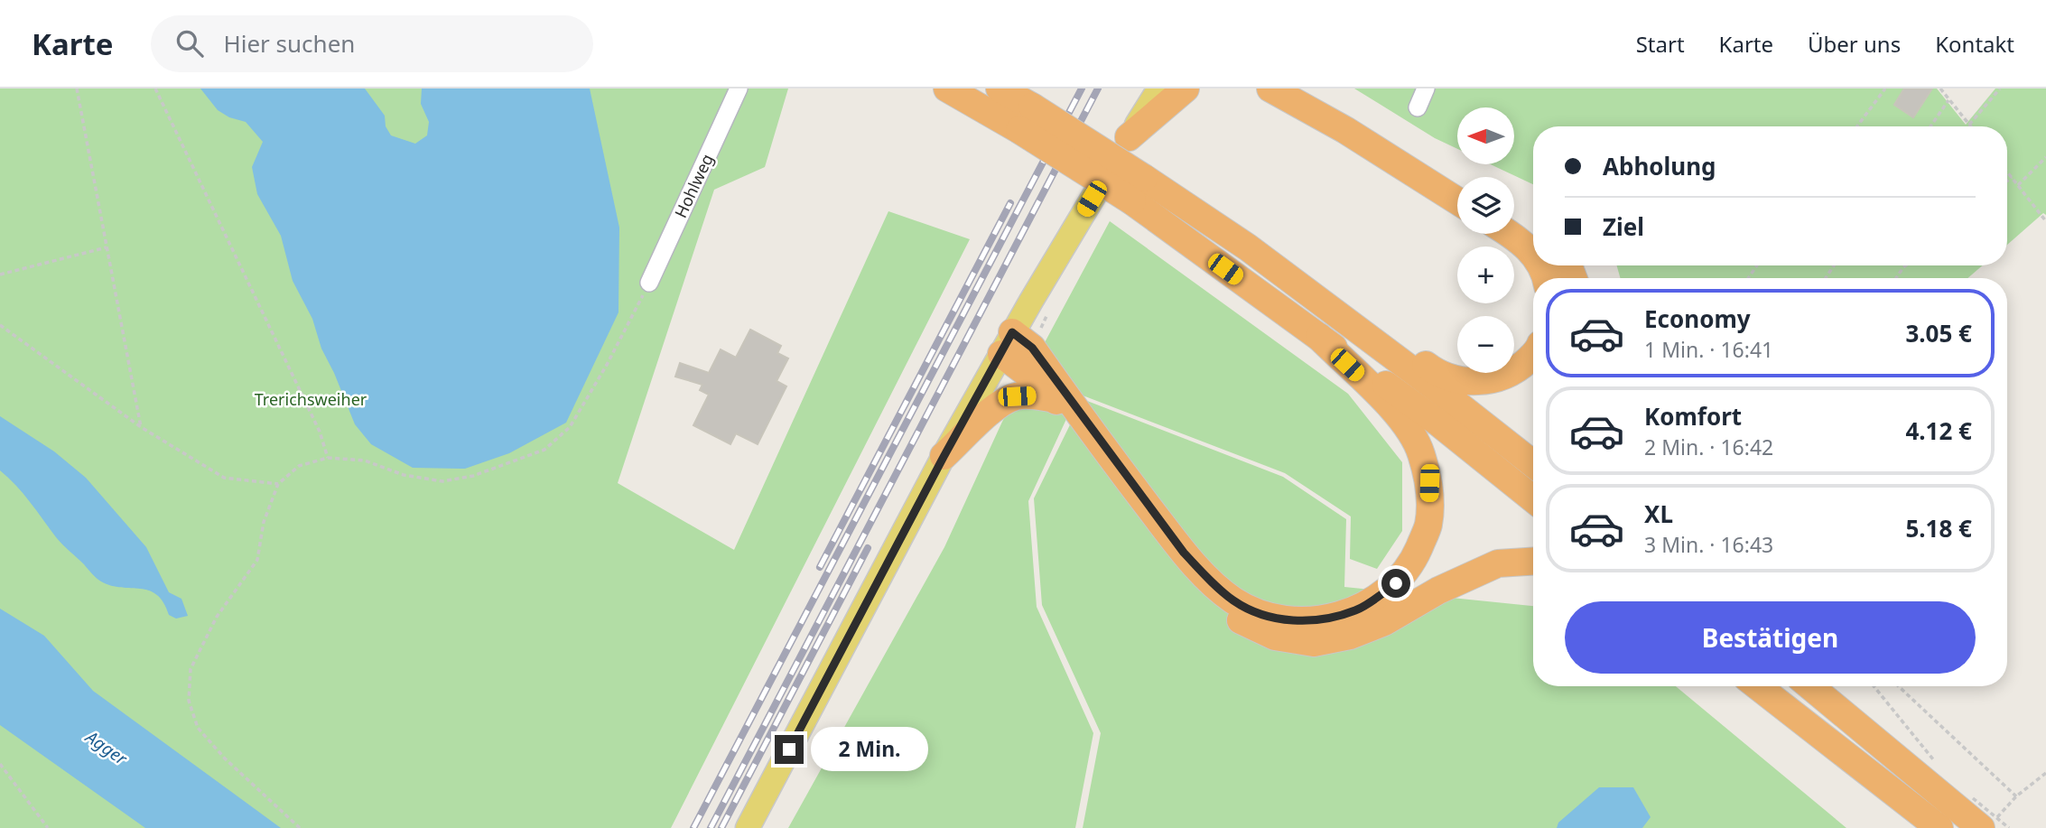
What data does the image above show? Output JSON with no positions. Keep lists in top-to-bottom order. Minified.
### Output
{"streets":{"street":["Hohlweg"]},"water":["Agger"],"parks":["Trerichsweiher"],"north":"left","page":{"header":"Karte","search":"Hier suchen","nav":["Start","Karte","Über uns","Kontakt"],"map_buttons":["+","−"],"banner":["Abholung","Ziel"],"list":[{"name":"Economy","note":"1 Min. · 16:41","value":"3.05 €"},{"name":"Komfort","note":"2 Min. · 16:42","value":"4.12 €"},{"name":"XL","note":"3 Min. · 16:43","value":"5.18 €"}],"buttons":"Bestätigen","bubble":"2 Min."}}
